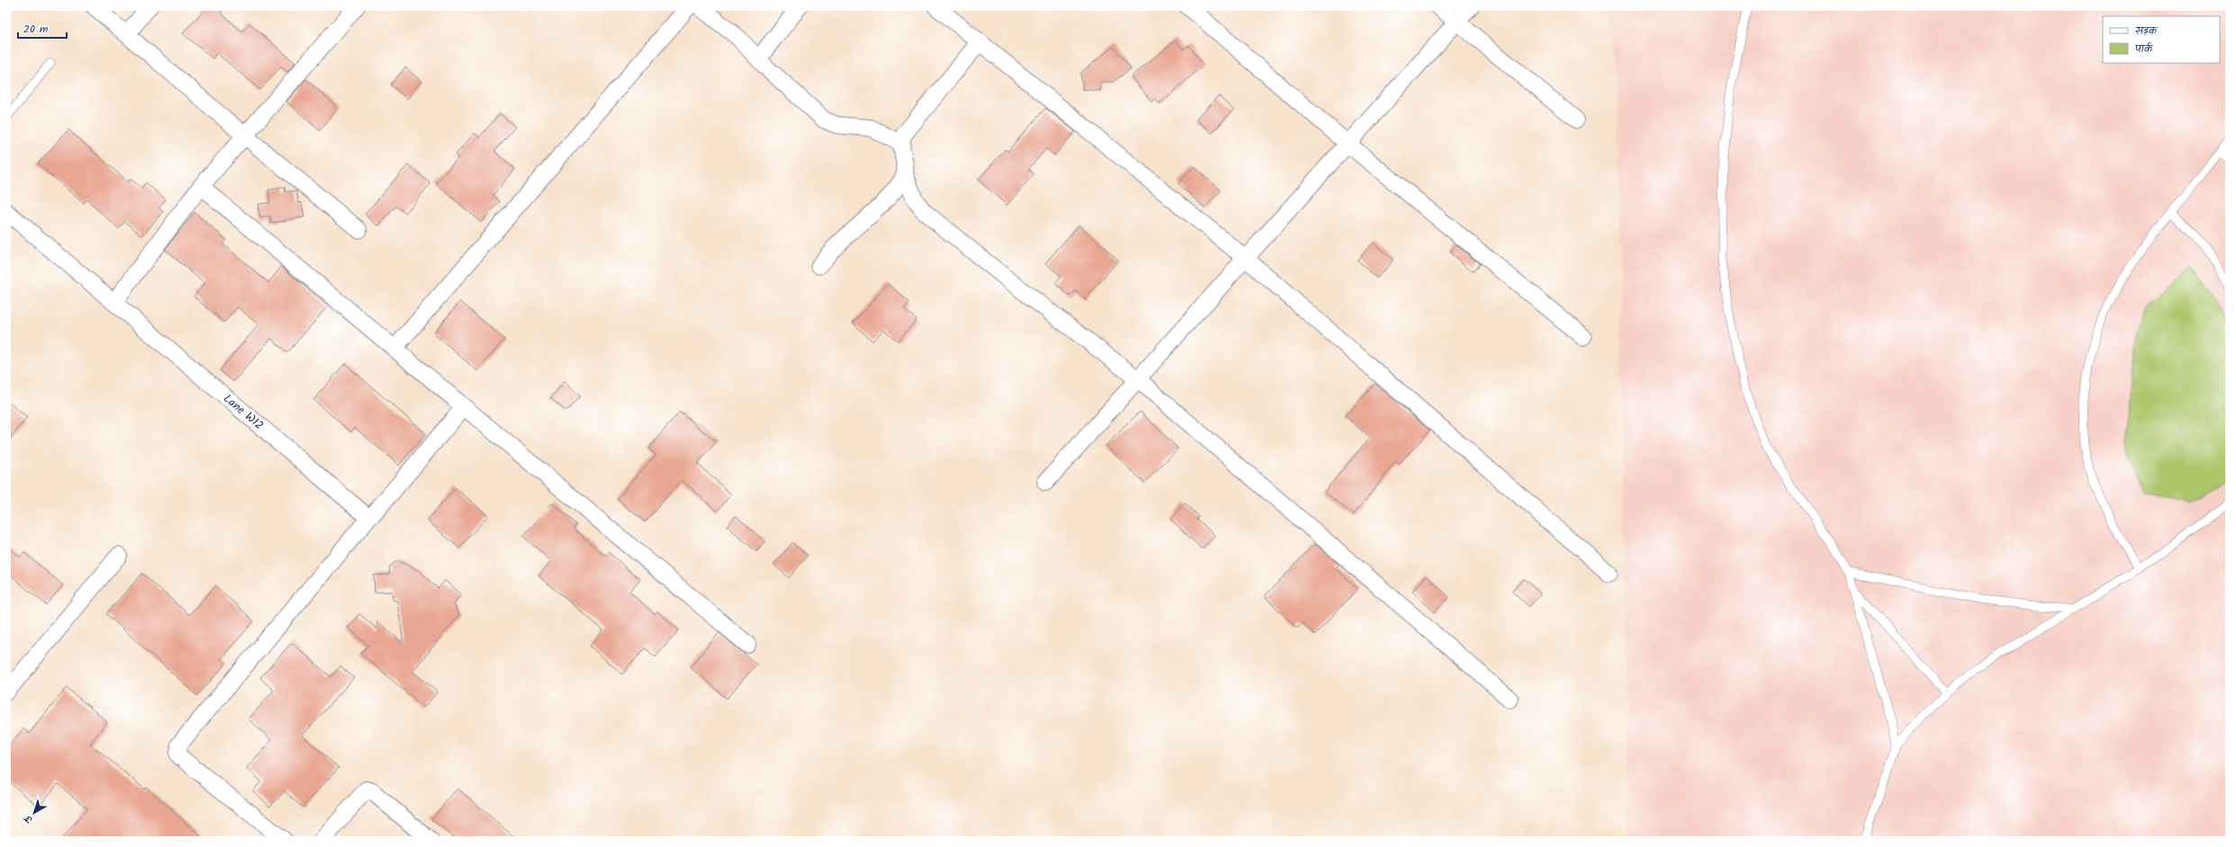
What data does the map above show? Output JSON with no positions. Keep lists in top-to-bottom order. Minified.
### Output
{"streets":{"street":["Lane W12"]},"legend":["सड़क","पार्क"],"scale_bar":"20 m","north":"bottom left"}
